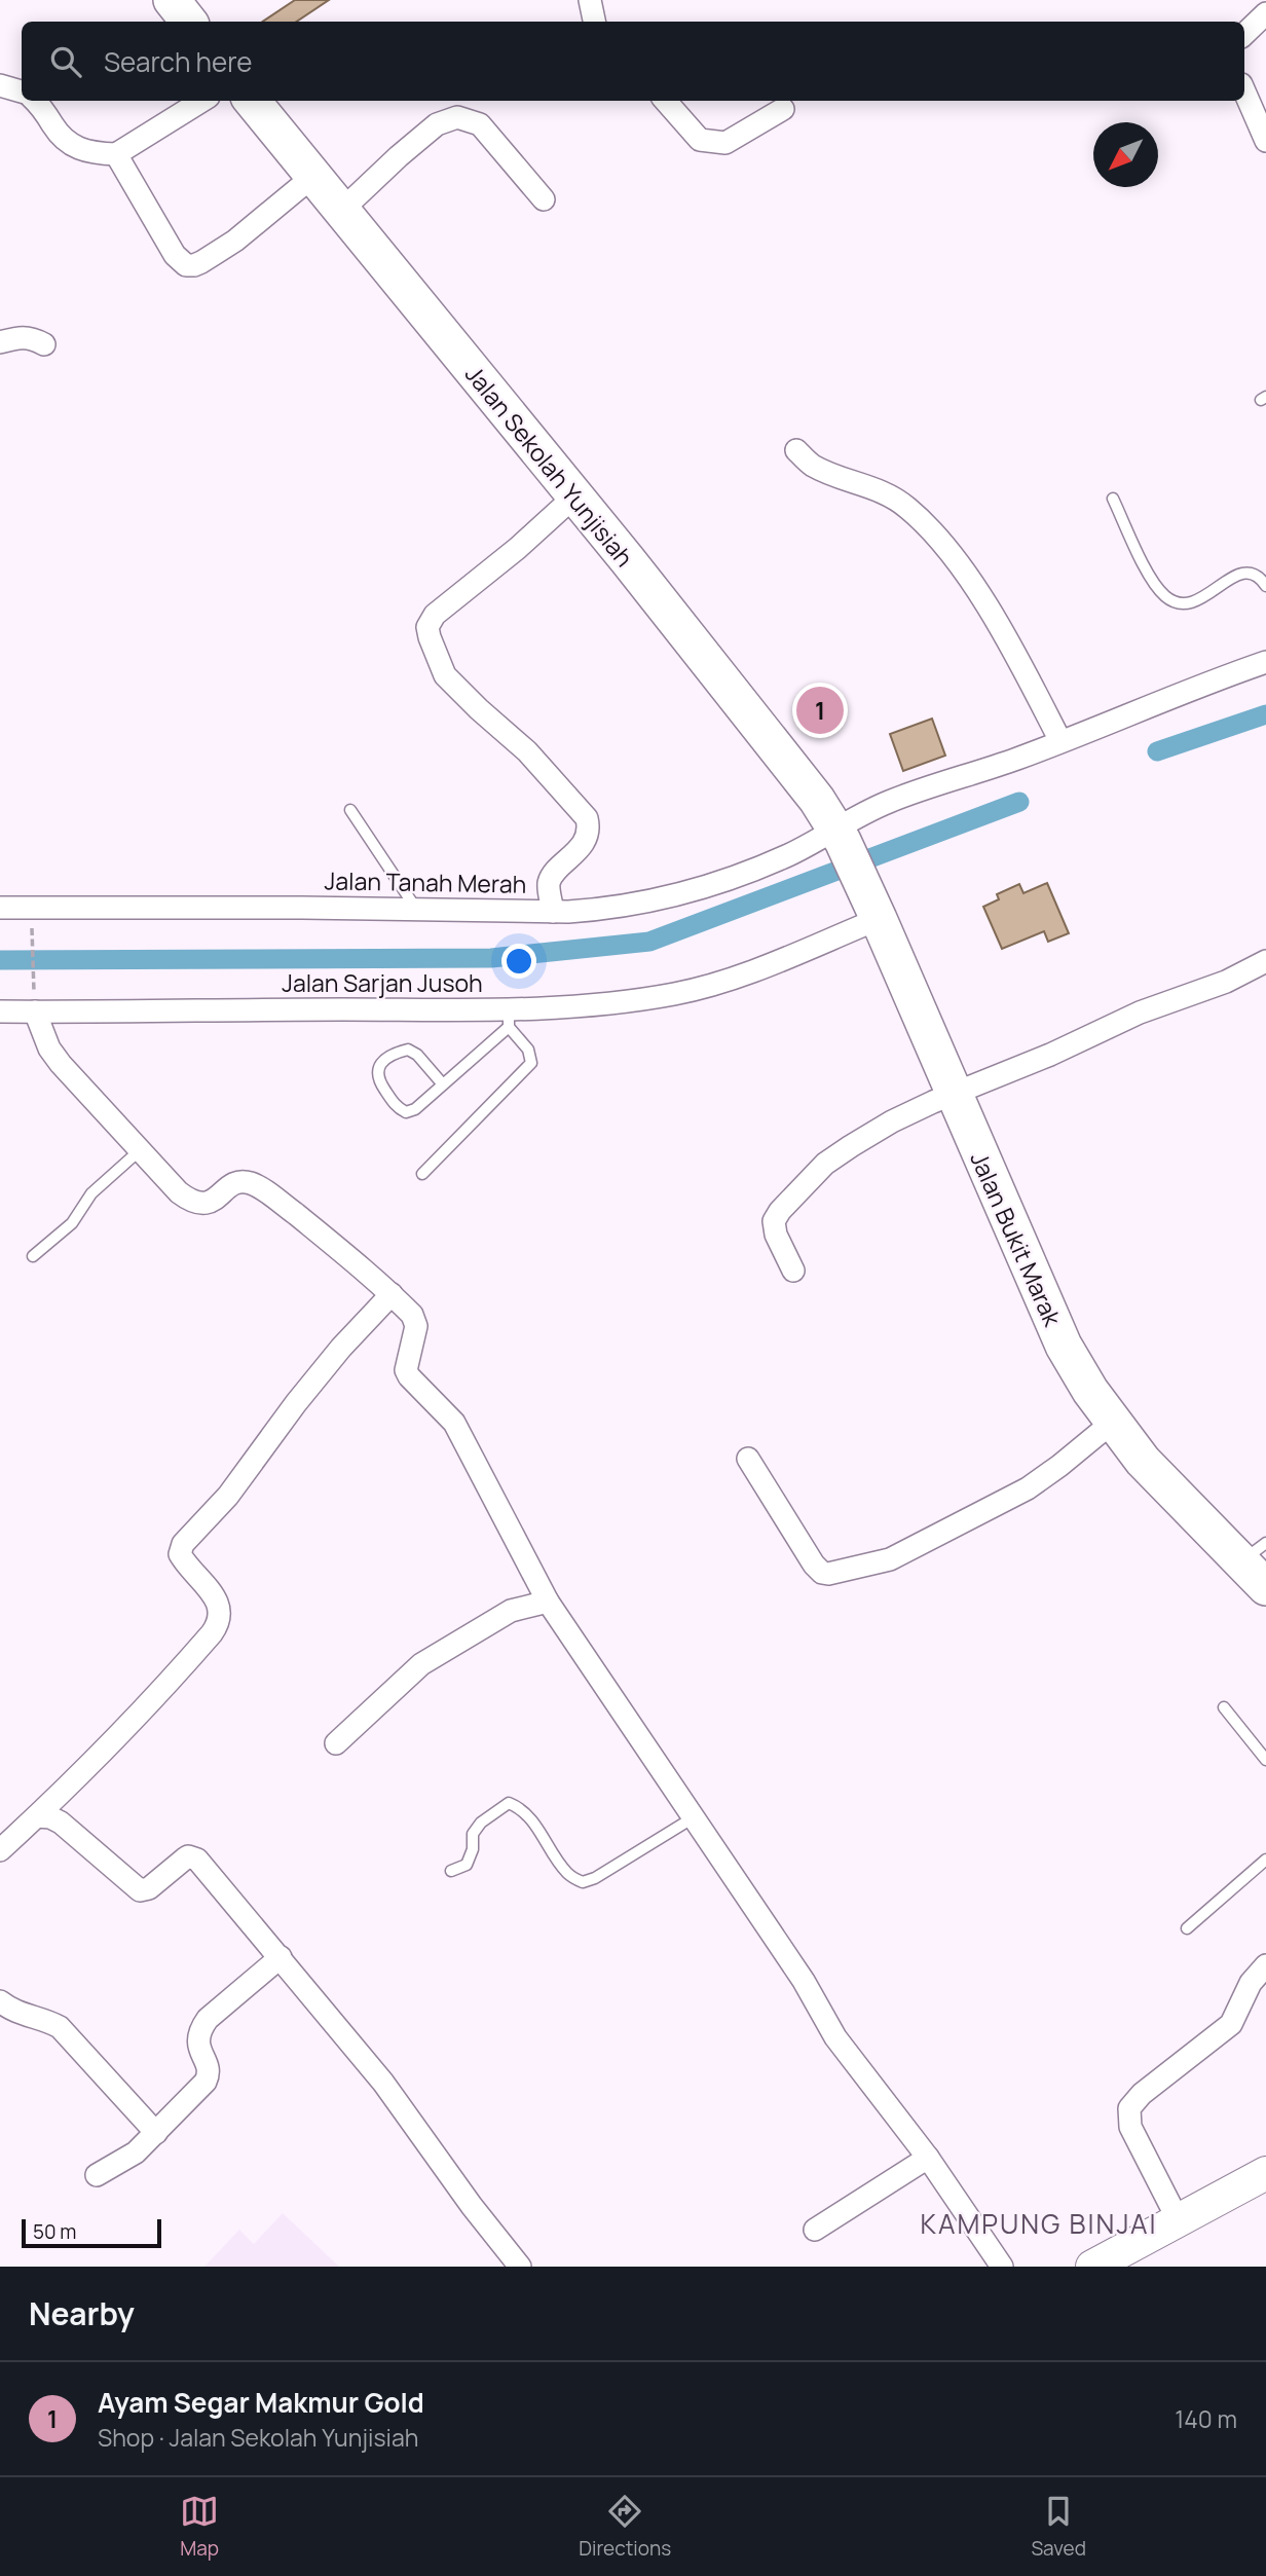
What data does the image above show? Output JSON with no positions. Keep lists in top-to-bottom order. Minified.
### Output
{"streets":{"main road":["Jalan Sekolah Yunjisiah","Jalan Bukit Marak"],"street":["Jalan Tanah Merah","Jalan Sarjan Jusoh"]},"crossings":[["Jalan Sekolah Yunjisiah","Jalan Tanah Merah"],["Jalan Sekolah Yunjisiah","Jalan Bukit Marak"],["Jalan Tanah Merah","Jalan Bukit Marak"],["Jalan Sarjan Jusoh","Jalan Bukit Marak"]],"districts":["KAMPUNG BINJAI"],"scale_bar":"50 m","north":"bottom left","page":{"search":"Search here","pins":"1","scale":"50 m","heading":"Nearby","list":[{"mark":"1","name":"Ayam Segar Makmur Gold","note":"Shop · Jalan Sekolah Yunjisiah","value":"140 m"}],"nav":["Map","Directions","Saved"]}}
